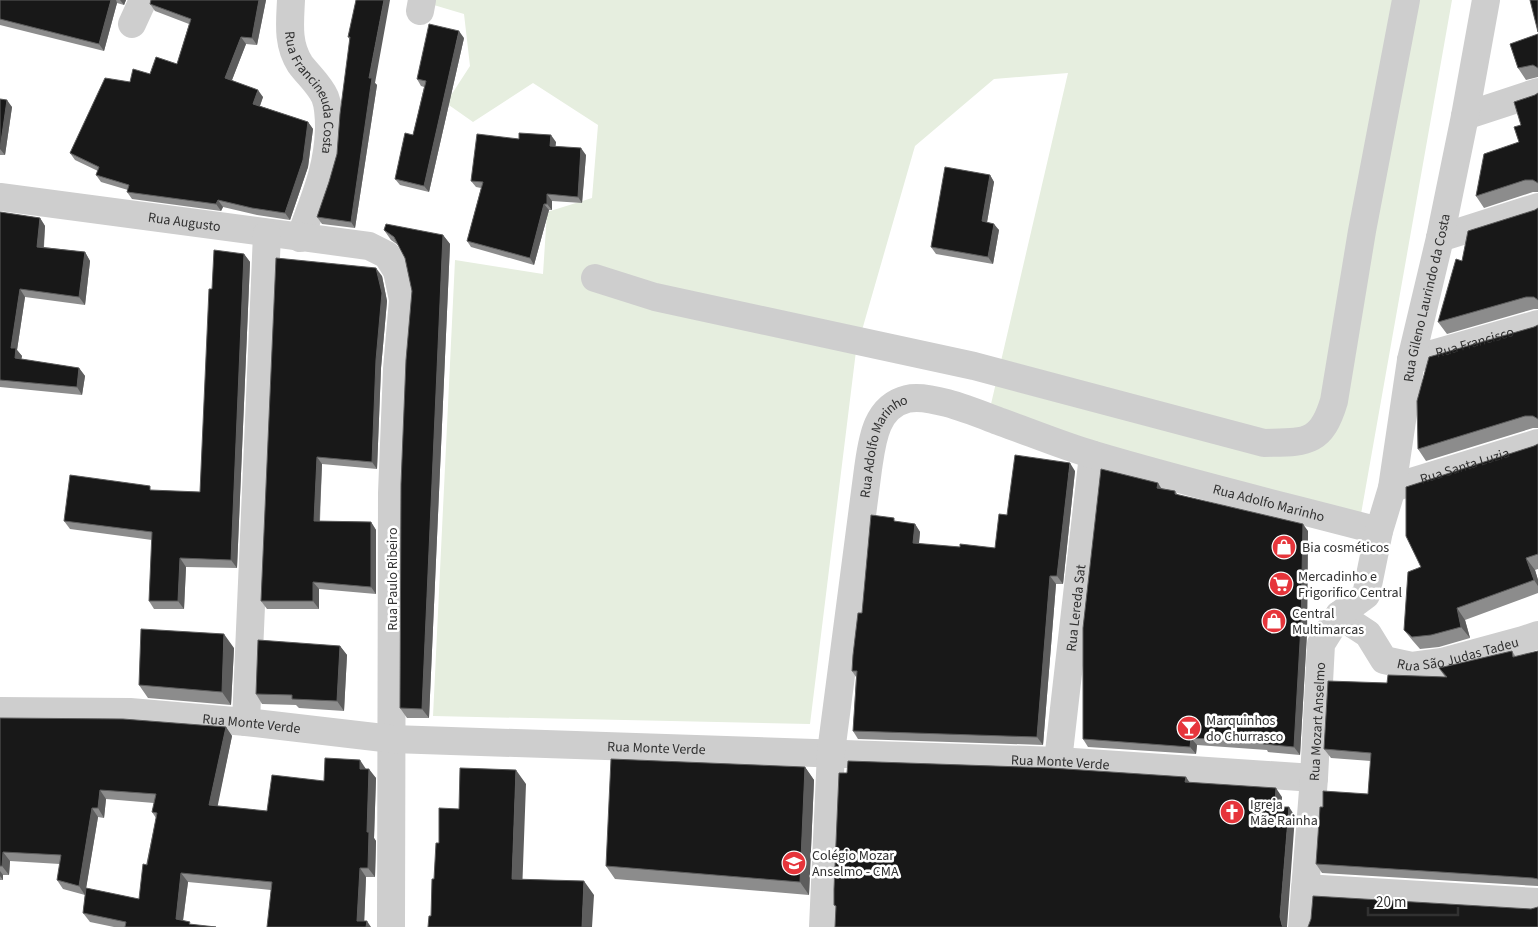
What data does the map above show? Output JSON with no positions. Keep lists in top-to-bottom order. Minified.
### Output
{"streets":{"street":["Rua Francineuda Costa","Rua Augusto","Rua Gileno Laurindo da Costa","Rua Francisco","Rua Adolfo Marinho","Rua Santa Luzia","Rua Paulo Ribeiro","Rua Lereda Sat","Rua São Judas Tadeu","Rua Mozart Anselmo","Rua Monte Verde"]},"crossings":[["Rua Francineuda Costa","Rua Augusto"],["Rua Augusto","Rua Paulo Ribeiro"],["Rua Gileno Laurindo da Costa","Rua Francisco"],["Rua Gileno Laurindo da Costa","Rua Adolfo Marinho"],["Rua Gileno Laurindo da Costa","Rua Santa Luzia"],["Rua Gileno Laurindo da Costa","Rua Mozart Anselmo"],["Rua Adolfo Marinho","Rua Lereda Sat"],["Rua Adolfo Marinho","Rua Monte Verde"],["Rua Paulo Ribeiro","Rua Monte Verde"],["Rua Lereda Sat","Rua Monte Verde"],["Rua São Judas Tadeu","Rua Mozart Anselmo"],["Rua Mozart Anselmo","Rua Monte Verde"]],"places":{"shop":["Bia cosméticos","Central Multimarcas"],"supermarket":["Mercadinho e Frigorifico Central"],"bar":["Marquinhos do Churrasco"],"church":["Igreja Mãe Rainha"],"school or university":["Colégio Mozar Anselmo - CMA"]},"scale_bar":"20 m"}
